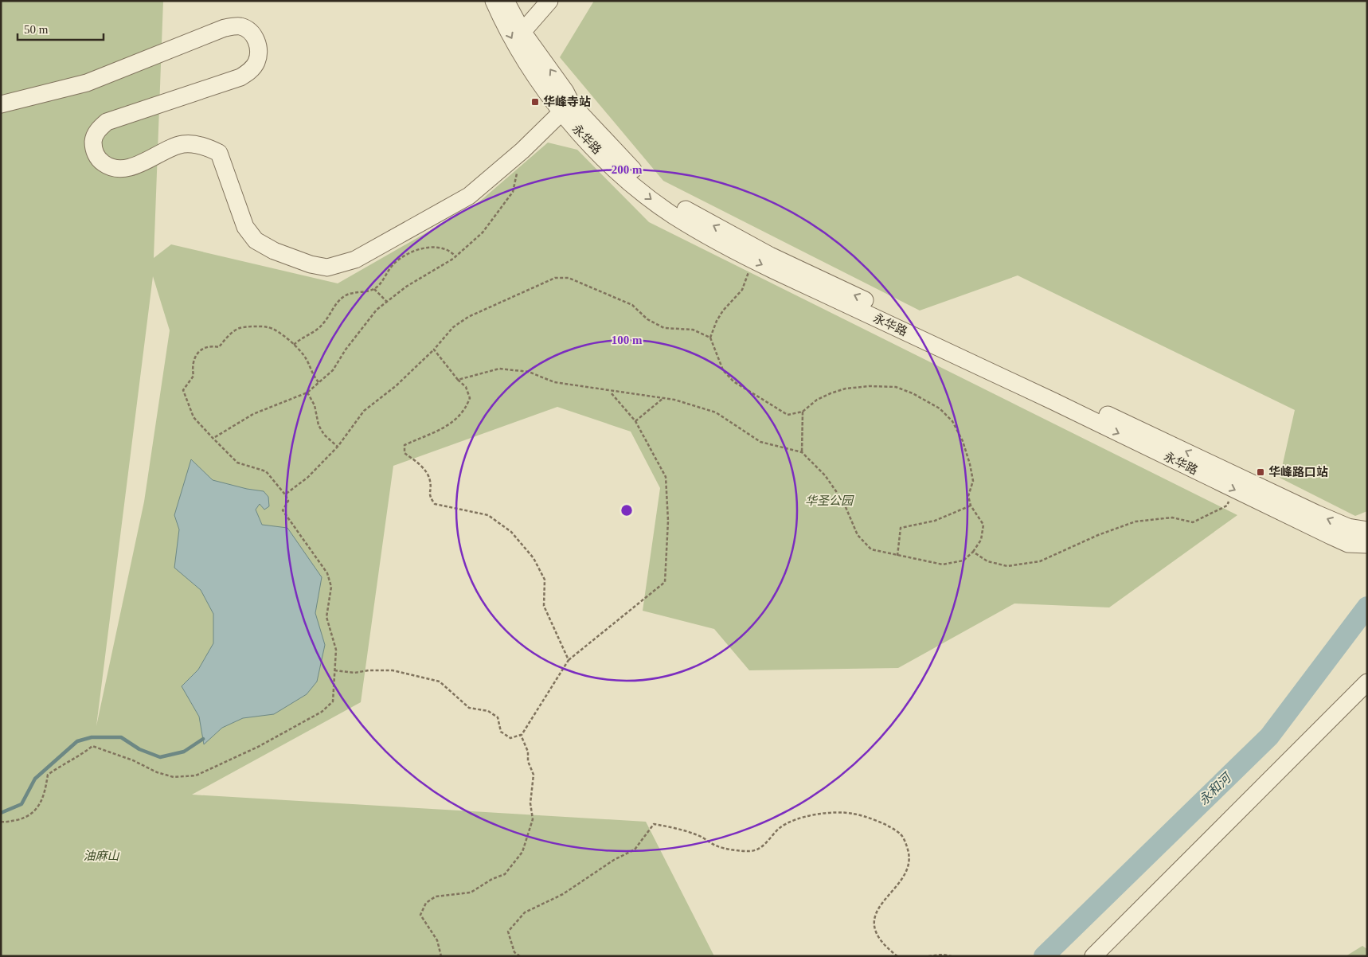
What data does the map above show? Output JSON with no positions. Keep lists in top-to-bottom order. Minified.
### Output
{"streets":{"street":["永华路"]},"water":["永和河"],"parks":["华圣公园","油麻山"],"places":{"transit":["华峰寺站","华峰路口站"]},"scale_bar":"50 m","rings":["200 m","100 m"]}
